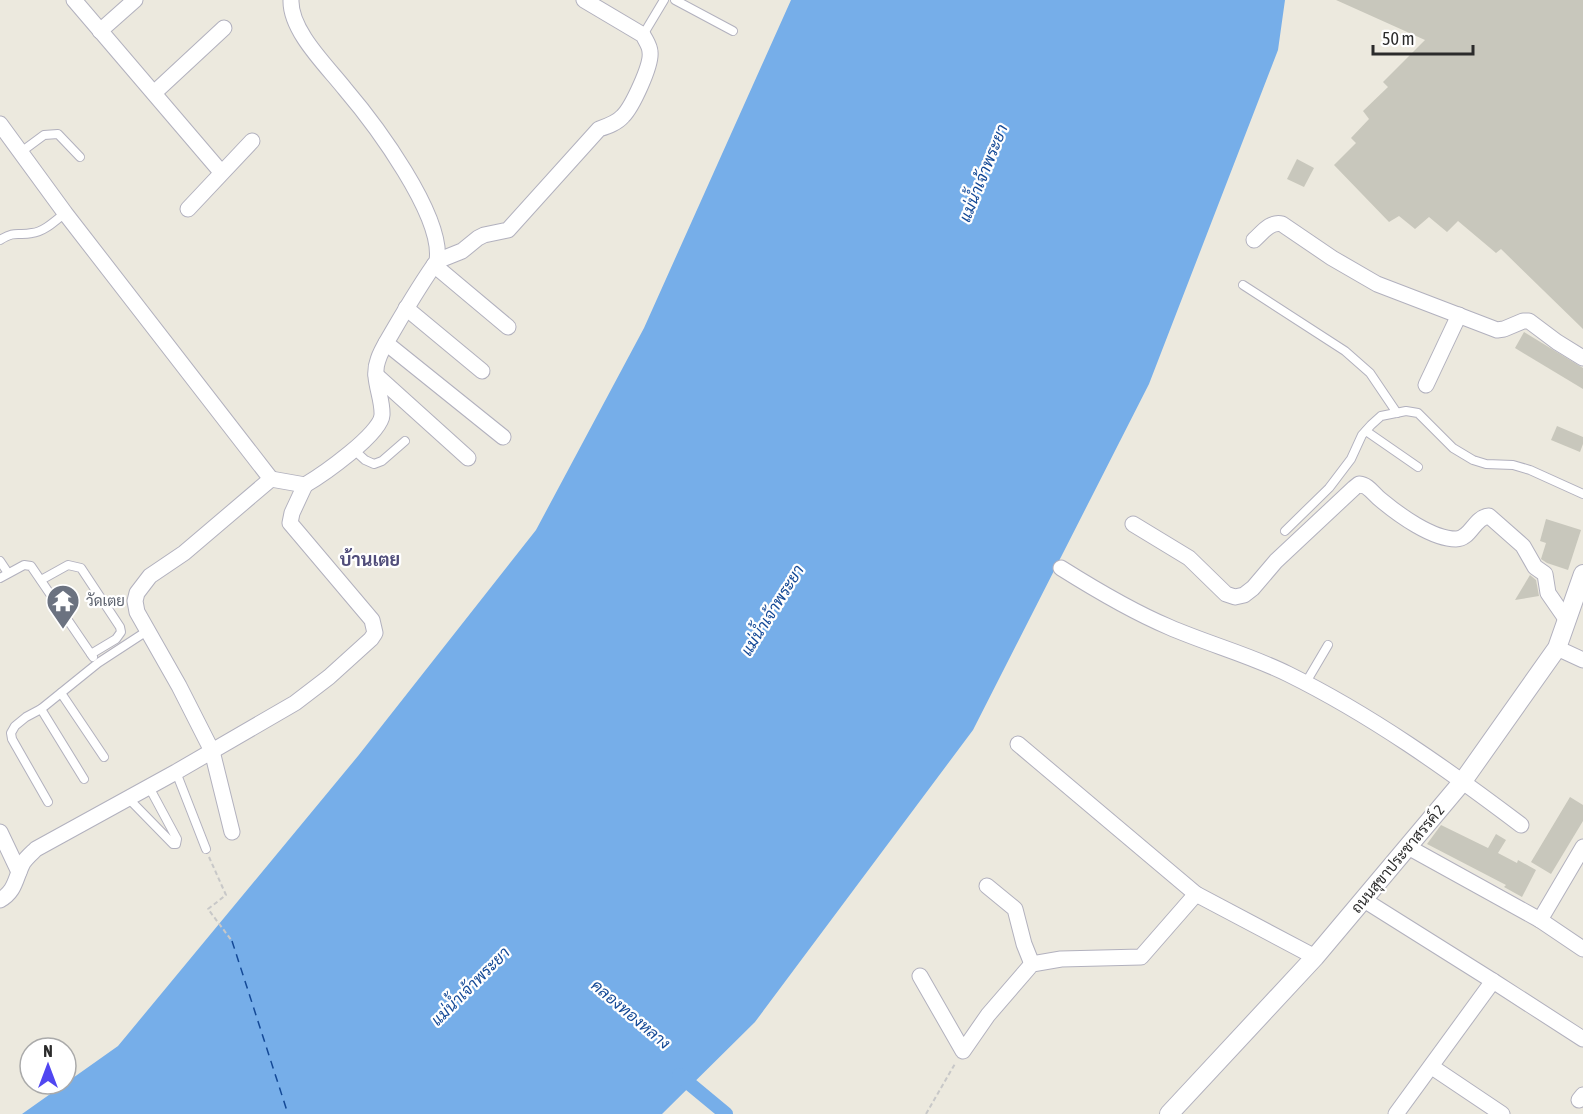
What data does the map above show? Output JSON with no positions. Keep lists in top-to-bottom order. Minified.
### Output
{"streets":{"street":["ถนนสุขาประชาสรรค์ 2"]},"districts":["บ้านเตย"],"water":["แม่น้ำเจ้าพระยา","คลองทองหลาง"],"places":{"temple":["วัดเตย"]},"scale_bar":"50 m","north":"top"}
